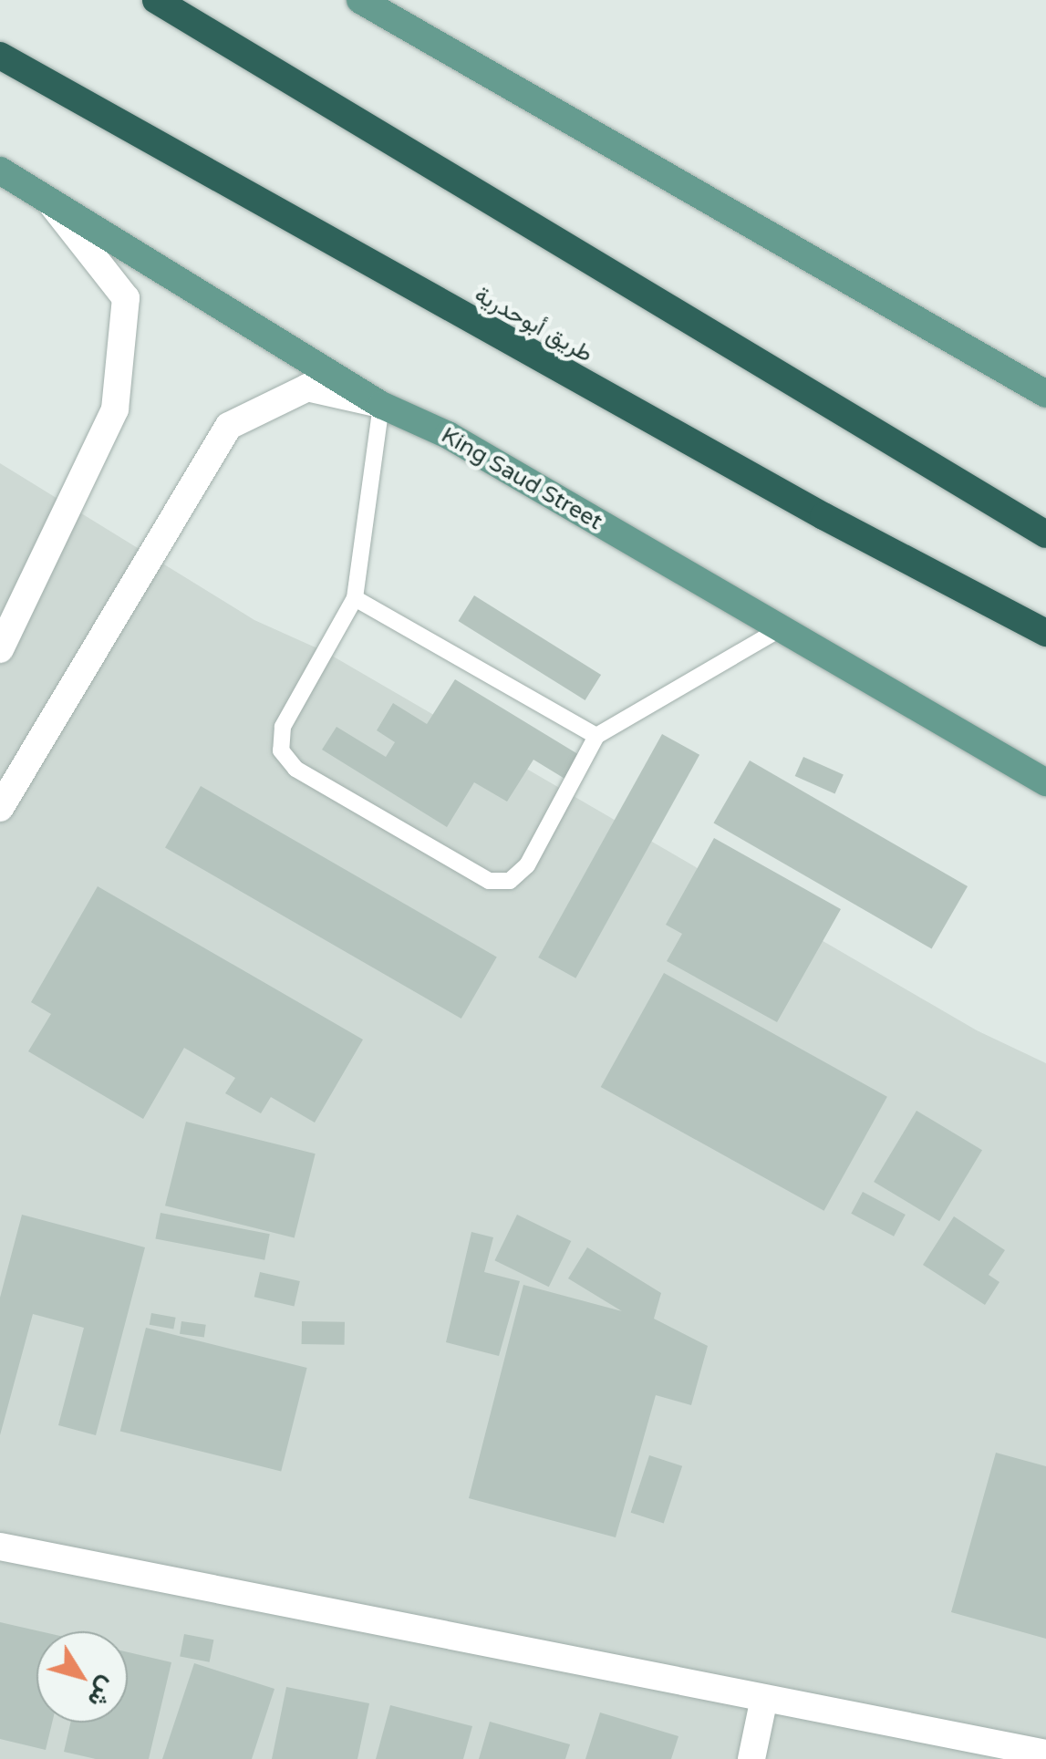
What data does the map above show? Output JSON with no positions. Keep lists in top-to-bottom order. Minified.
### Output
{"streets":{"highway":["طريق أبوحدرية"],"main road":["King Saud Street"]},"north":"bottom right"}
